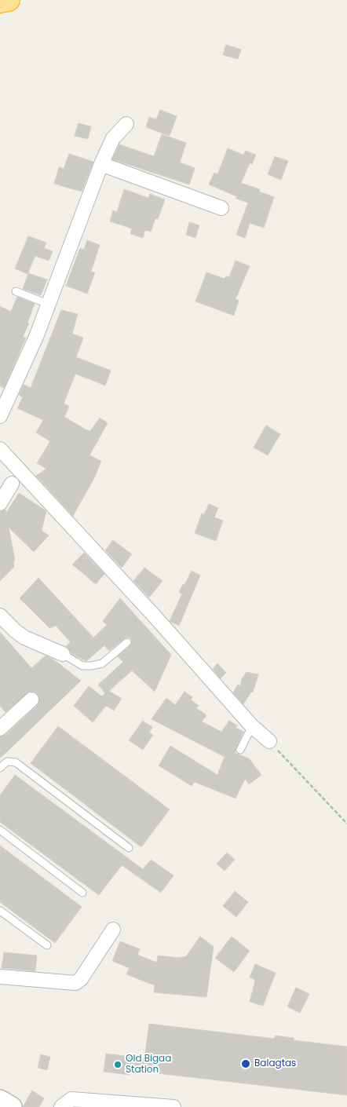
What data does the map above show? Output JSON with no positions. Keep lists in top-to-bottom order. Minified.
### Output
{"places":["Balagtas","Old Bigaa Station"]}
